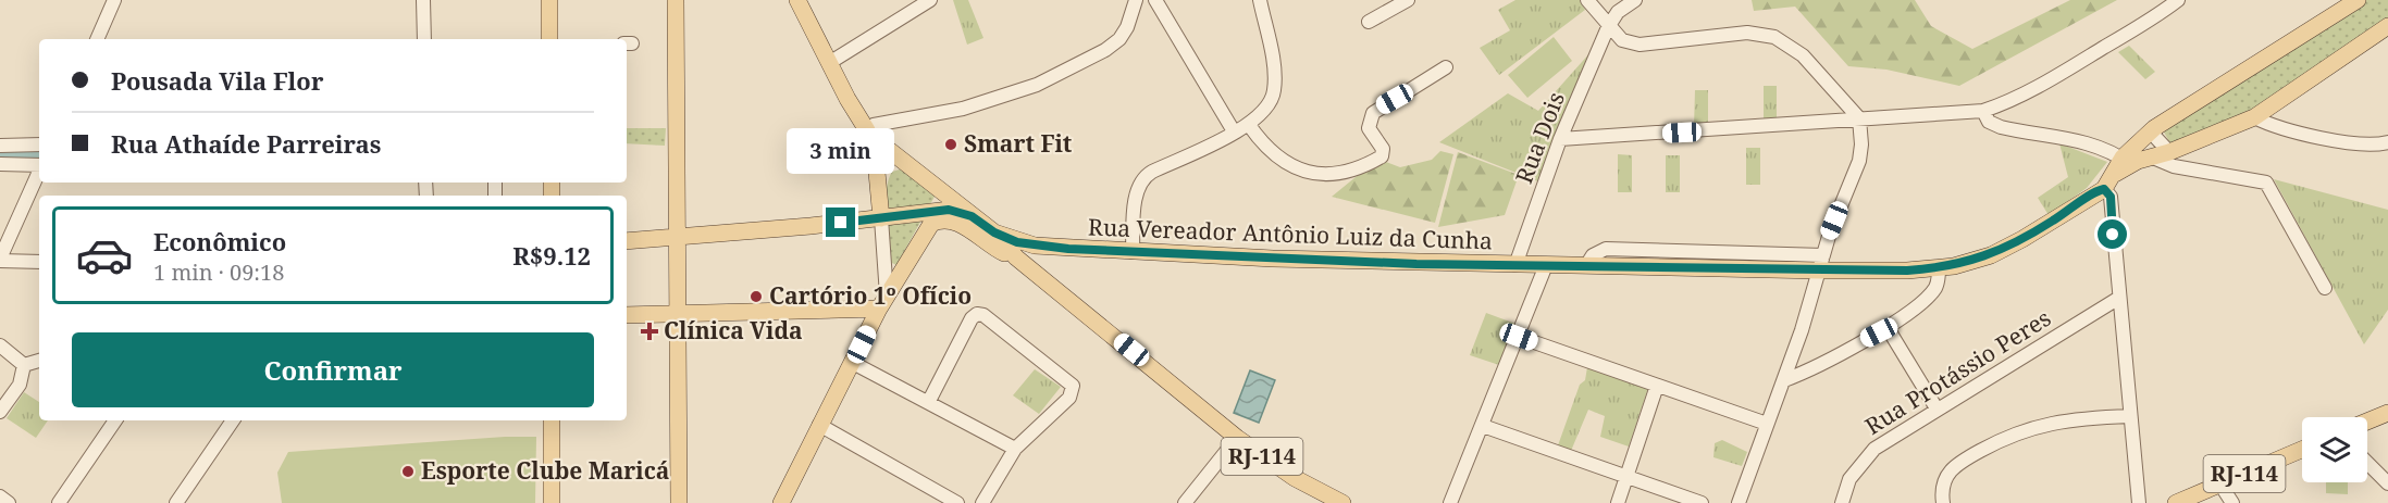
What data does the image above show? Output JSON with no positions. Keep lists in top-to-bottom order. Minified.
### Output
{"streets":{"main road":["Rua Vereador Antônio Luiz da Cunha","RJ-114"],"street":["Rua Dois","Rua Protássio Peres"]},"crossings":[["Rua Dois","Rua Vereador Antônio Luiz da Cunha"],["Rua Vereador Antônio Luiz da Cunha","RJ-114"]],"places":{"other":["Smart Fit","Cartório 1º Ofício","Esporte Clube Maricá"],"health":["Clínica Vida"]},"page":{"banner":["Pousada Vila Flor","Rua Athaíde Parreiras"],"bubble":"3 min","list":[{"name":"Econômico","note":"1 min · 09:18","value":"R$9.12"}],"buttons":"Confirmar"}}
